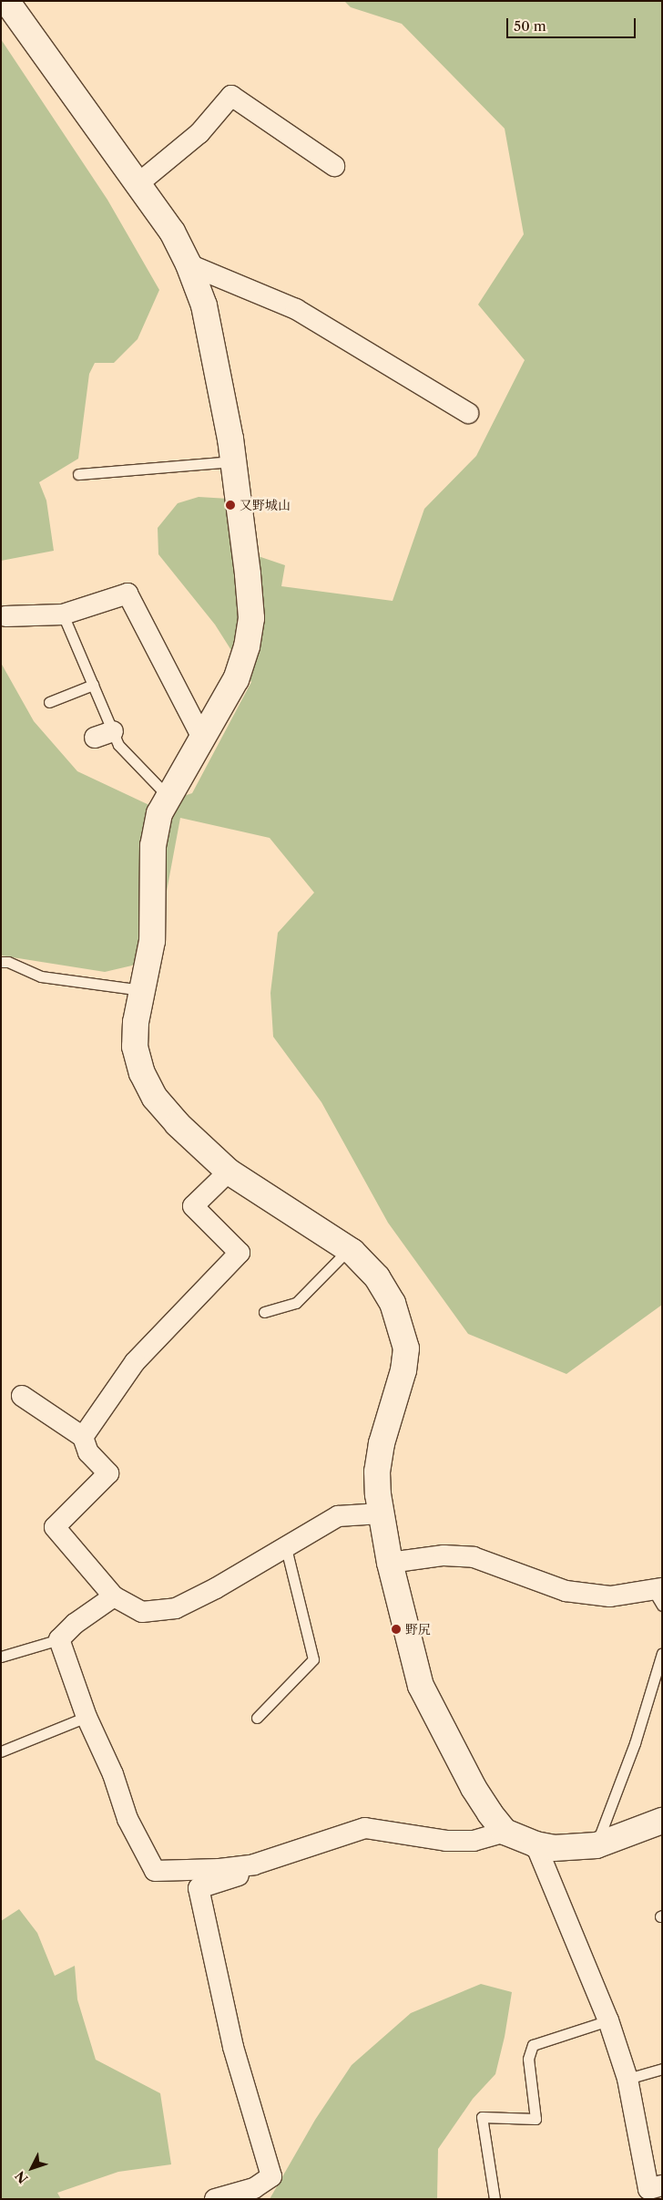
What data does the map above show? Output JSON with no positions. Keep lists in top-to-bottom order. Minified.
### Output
{"places":["又野城山","野尻"],"scale_bar":"50 m","north":"bottom left"}
